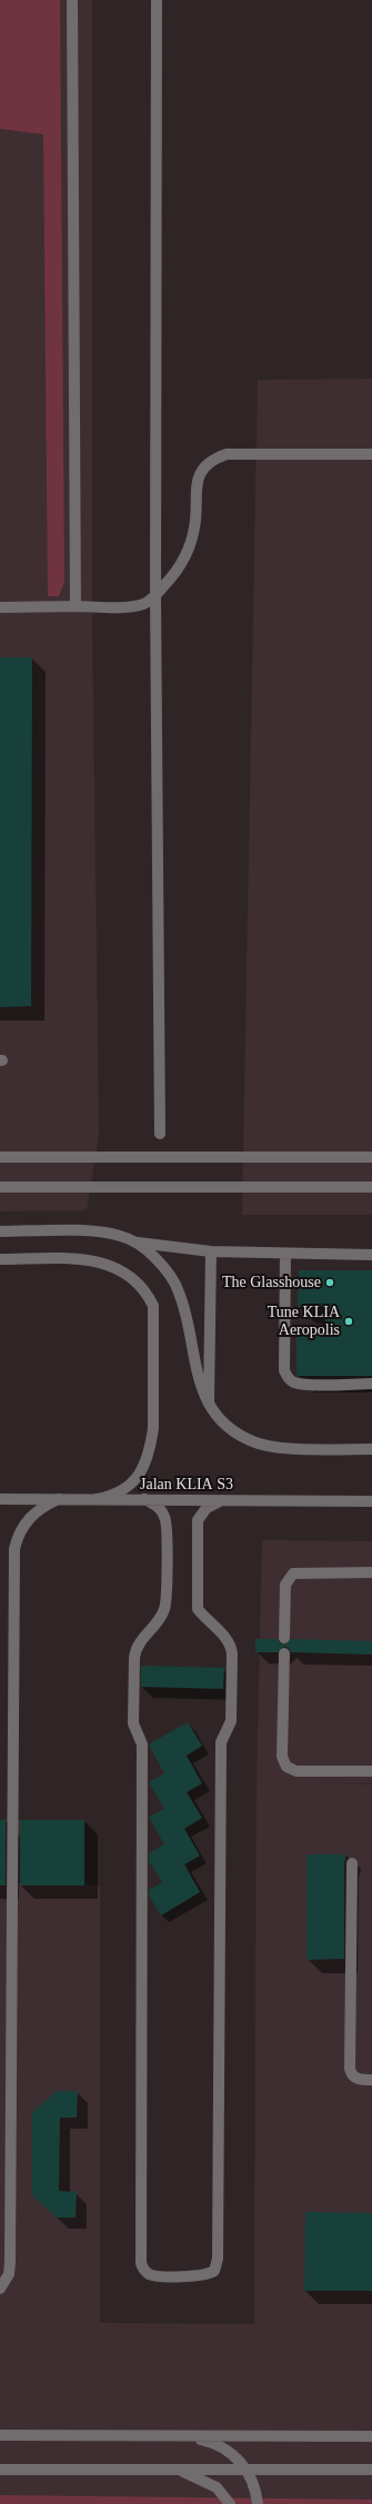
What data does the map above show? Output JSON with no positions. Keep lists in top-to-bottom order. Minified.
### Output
{"streets":{"street":["Jalan KLIA S3"]},"places":["The Glasshouse","Tune KLIA Aeropolis"]}
